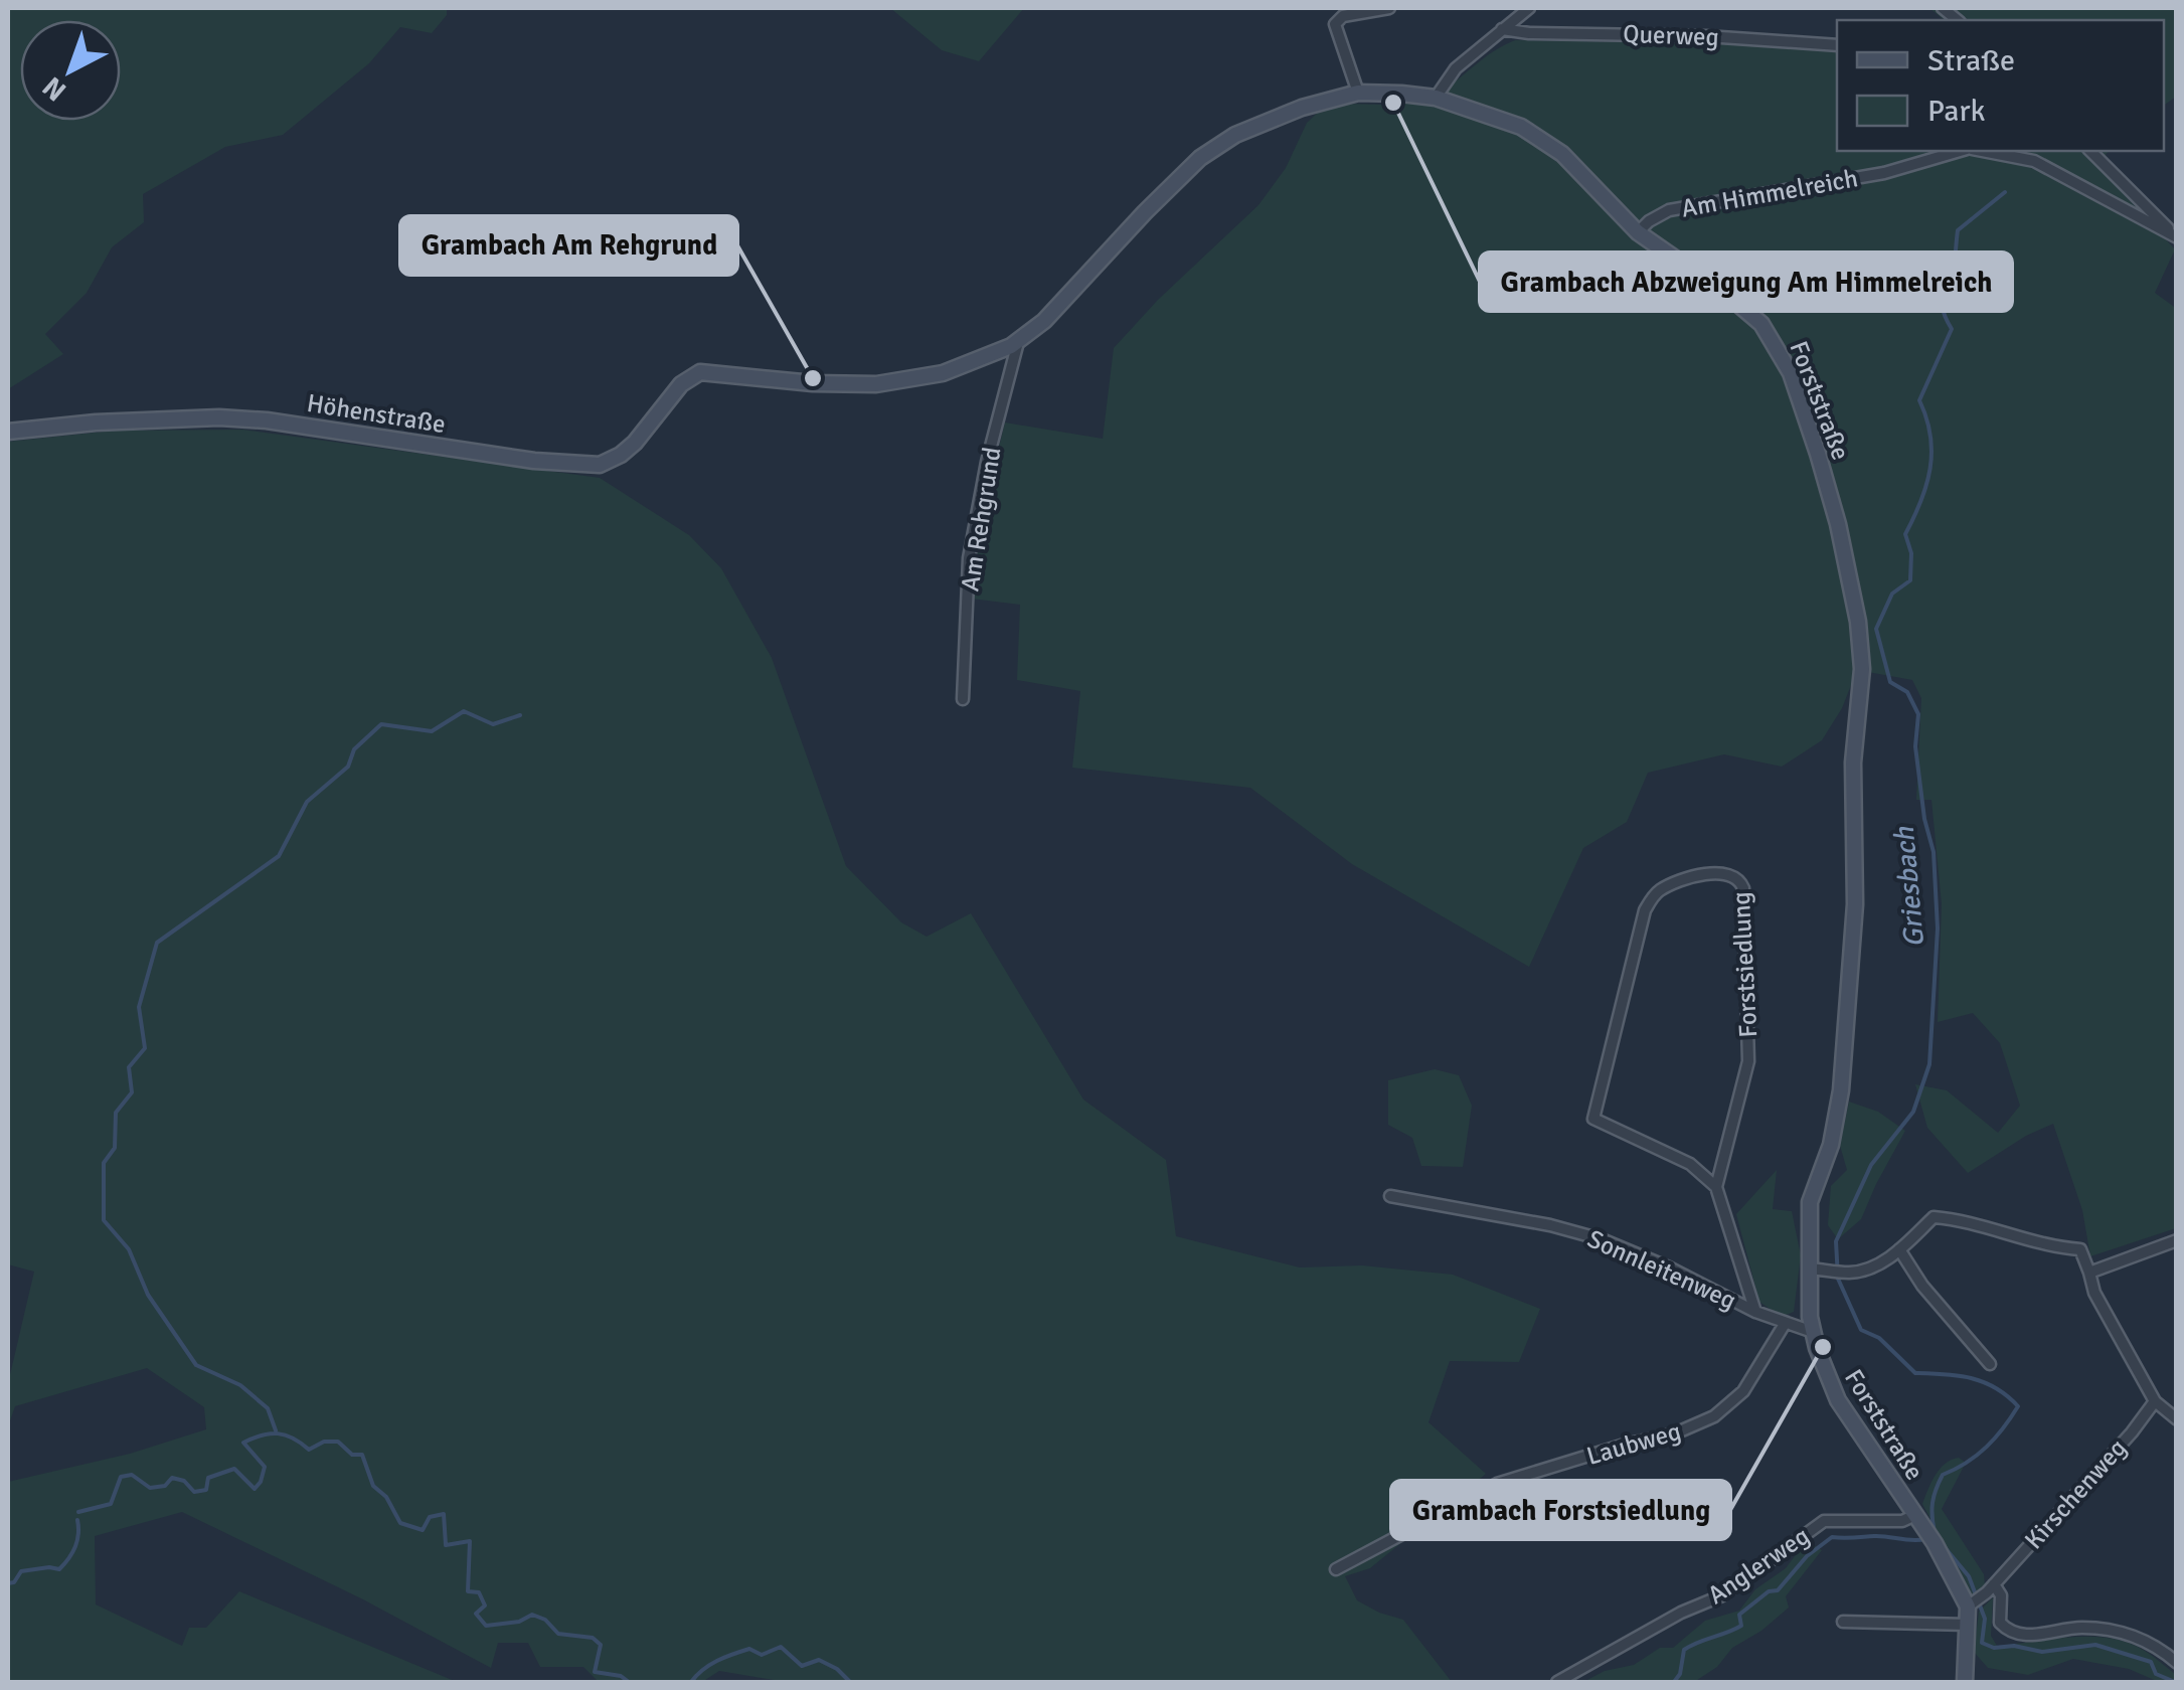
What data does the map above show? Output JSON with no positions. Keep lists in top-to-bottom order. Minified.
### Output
{"streets":{"street":["Querweg","Am Himmelreich","Forststraße","Höhenstraße","Am Rehgrund","Forstsiedlung","Sonnleitenweg","Laubweg","Kirschenweg","Anglerweg"]},"crossings":[["Am Himmelreich","Forststraße"],["Forststraße","Höhenstraße"],["Forststraße","Am Rehgrund"],["Forststraße","Sonnleitenweg"],["Forststraße","Kirschenweg"],["Forststraße","Anglerweg"],["Sonnleitenweg","Laubweg"]],"water":["Griesbach"],"places":["Grambach Abzweigung Am Himmelreich","Grambach Am Rehgrund","Grambach Forstsiedlung"],"legend":["Straße","Park"],"north":"bottom left"}
